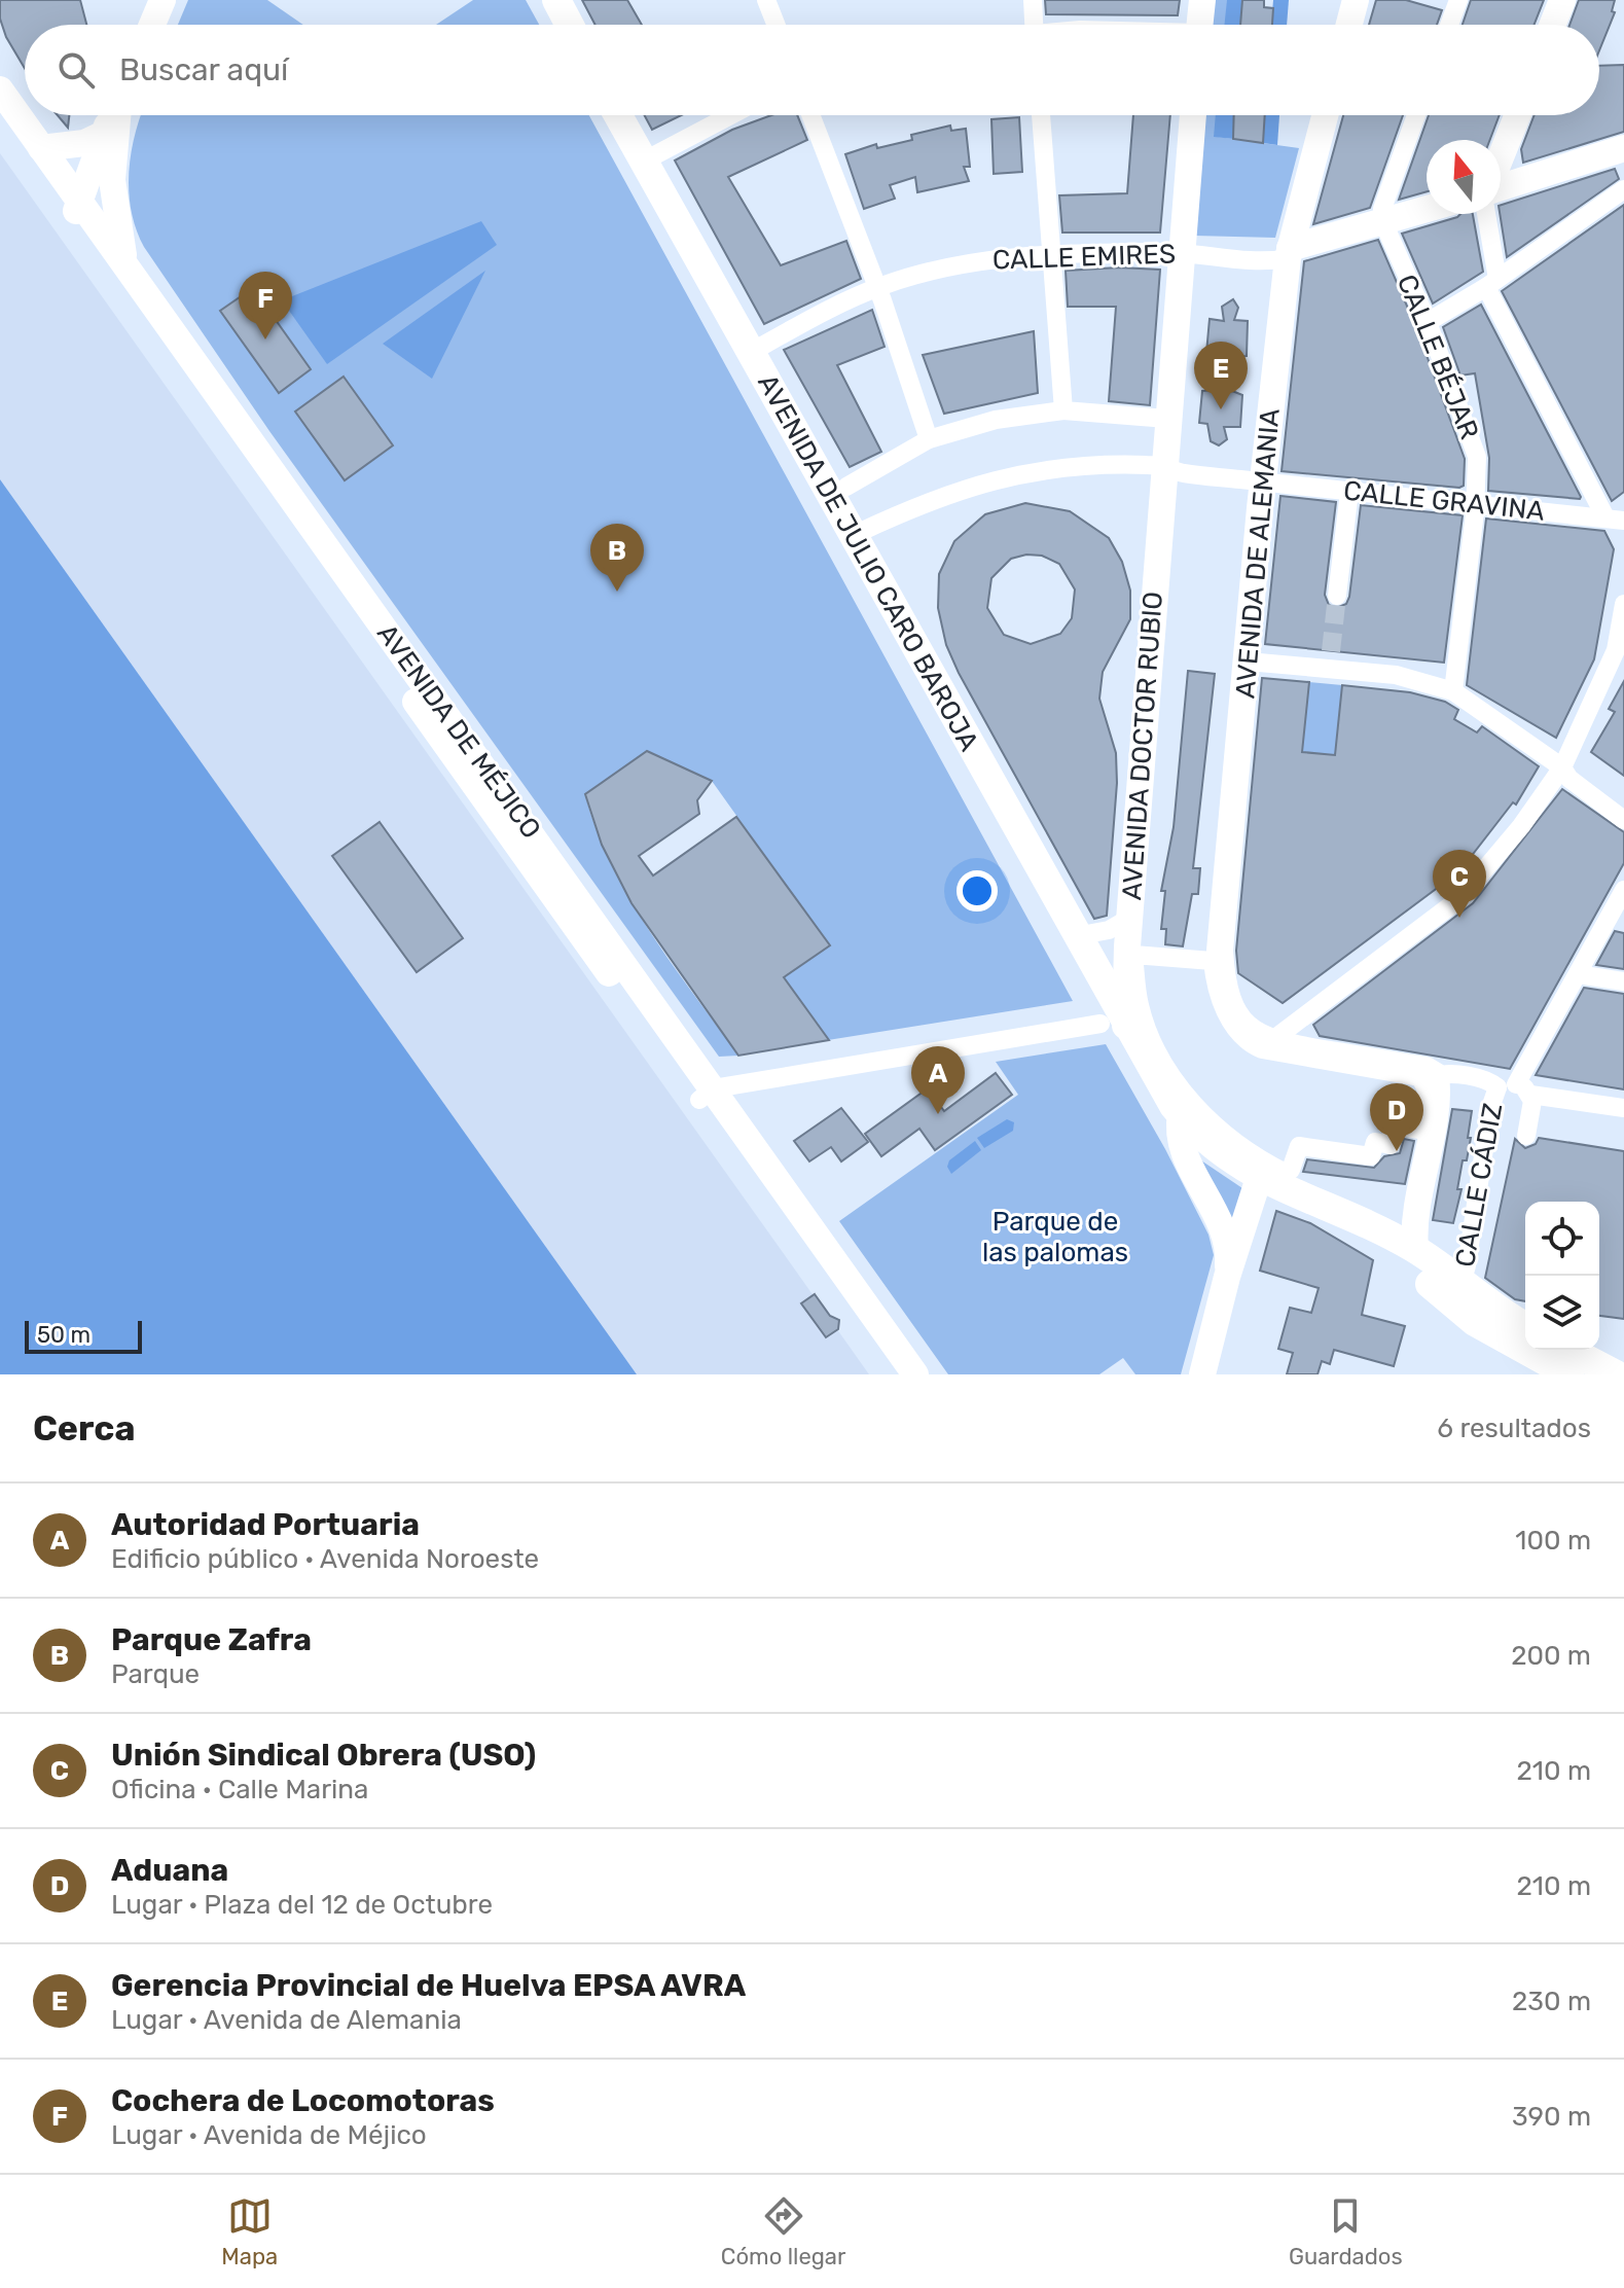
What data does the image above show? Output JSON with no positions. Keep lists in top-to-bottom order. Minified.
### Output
{"streets":{"main road":["AVENIDA DE JULIO CARO BAROJA"],"street":["CALLE EMIRES","CALLE BÉJAR","CALLE GRAVINA","AVENIDA DE ALEMANIA","AVENIDA DE MÉJICO","AVENIDA DOCTOR RUBIO","CALLE CÁDIZ"]},"crossings":[["CALLE EMIRES","AVENIDA DE ALEMANIA"],["CALLE EMIRES","AVENIDA DE JULIO CARO BAROJA"],["CALLE EMIRES","AVENIDA DOCTOR RUBIO"],["CALLE BÉJAR","CALLE GRAVINA"],["CALLE GRAVINA","AVENIDA DE ALEMANIA"],["CALLE GRAVINA","AVENIDA DE JULIO CARO BAROJA"],["CALLE GRAVINA","AVENIDA DOCTOR RUBIO"],["AVENIDA DE JULIO CARO BAROJA","AVENIDA DOCTOR RUBIO"]],"parks":["Parque de las palomas"],"scale_bar":"50 m","north":"top","page":{"search":"Buscar aquí","pins":["F","E","B","C","A","D"],"scale":"50 m","heading":["Cerca","6 resultados"],"list":[{"mark":"A","name":"Autoridad Portuaria","note":"Edificio público · Avenida Noroeste","value":"100 m"},{"mark":"B","name":"Parque Zafra","note":"Parque","value":"200 m"},{"mark":"C","name":"Unión Sindical Obrera (USO)","note":"Oficina · Calle Marina","value":"210 m"},{"mark":"D","name":"Aduana","note":"Lugar · Plaza del 12 de Octubre","value":"210 m"},{"mark":"E","name":"Gerencia Provincial de Huelva EPSA AVRA","note":"Lugar · Avenida de Alemania","value":"230 m"},{"mark":"F","name":"Cochera de Locomotoras","note":"Lugar · Avenida de Méjico","value":"390 m"}],"nav":["Mapa","Cómo llegar","Guardados"]}}
